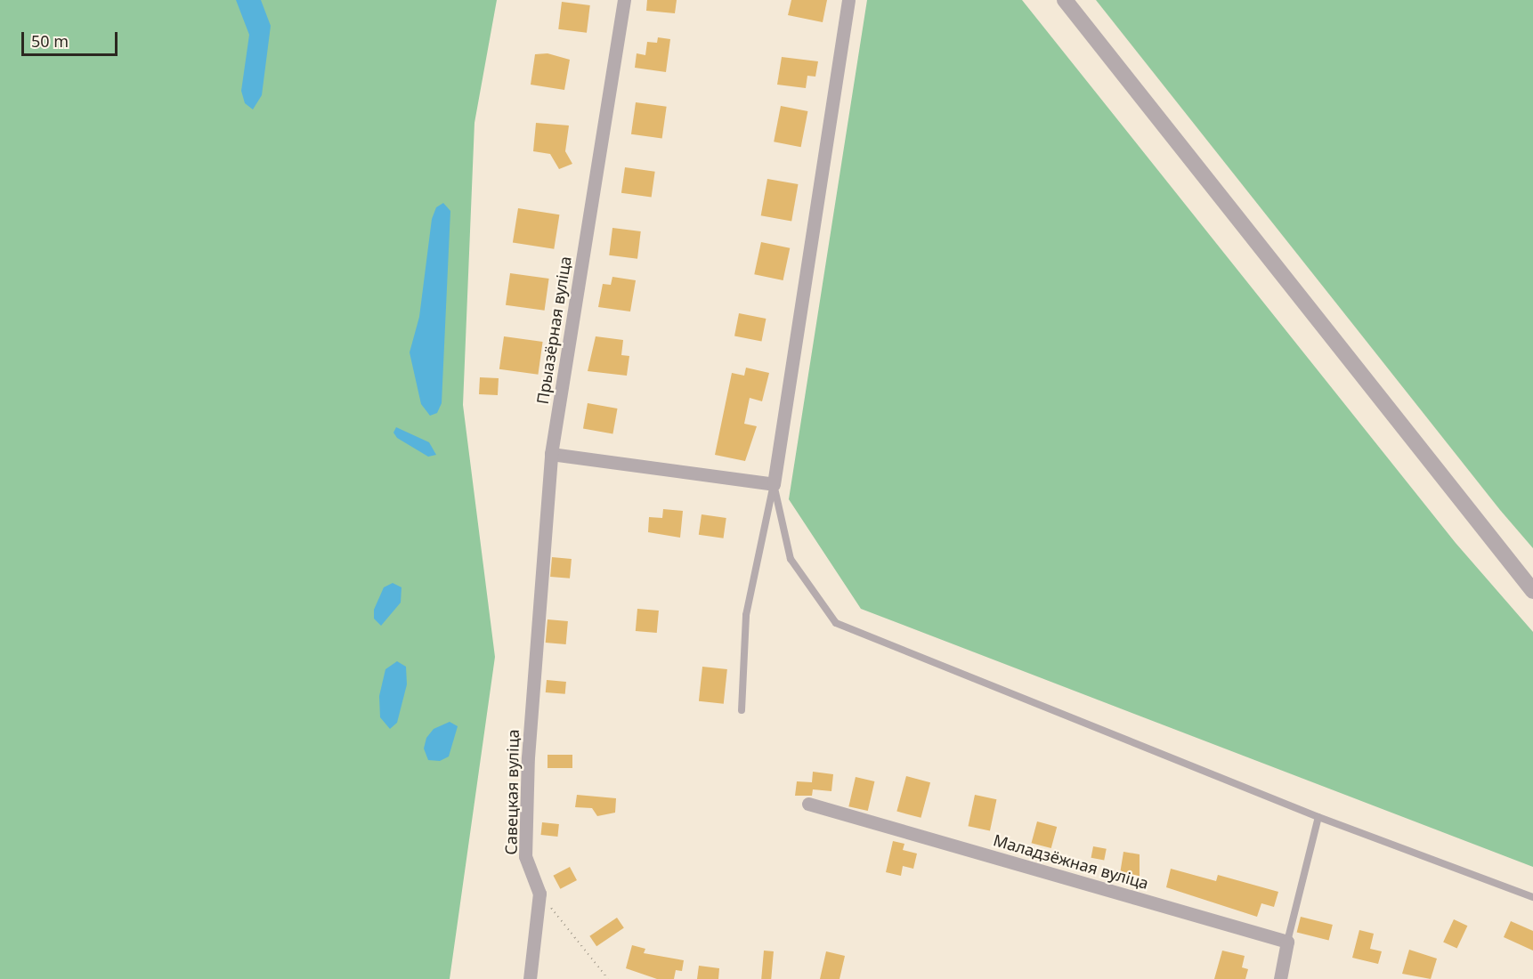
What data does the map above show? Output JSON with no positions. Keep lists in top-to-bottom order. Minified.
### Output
{"streets":{"street":["Прыазёрная вуліца","Савецкая вуліца","Маладзёжная вуліца"]},"crossings":[["Прыазёрная вуліца","Савецкая вуліца"]],"scale_bar":"50 m"}
